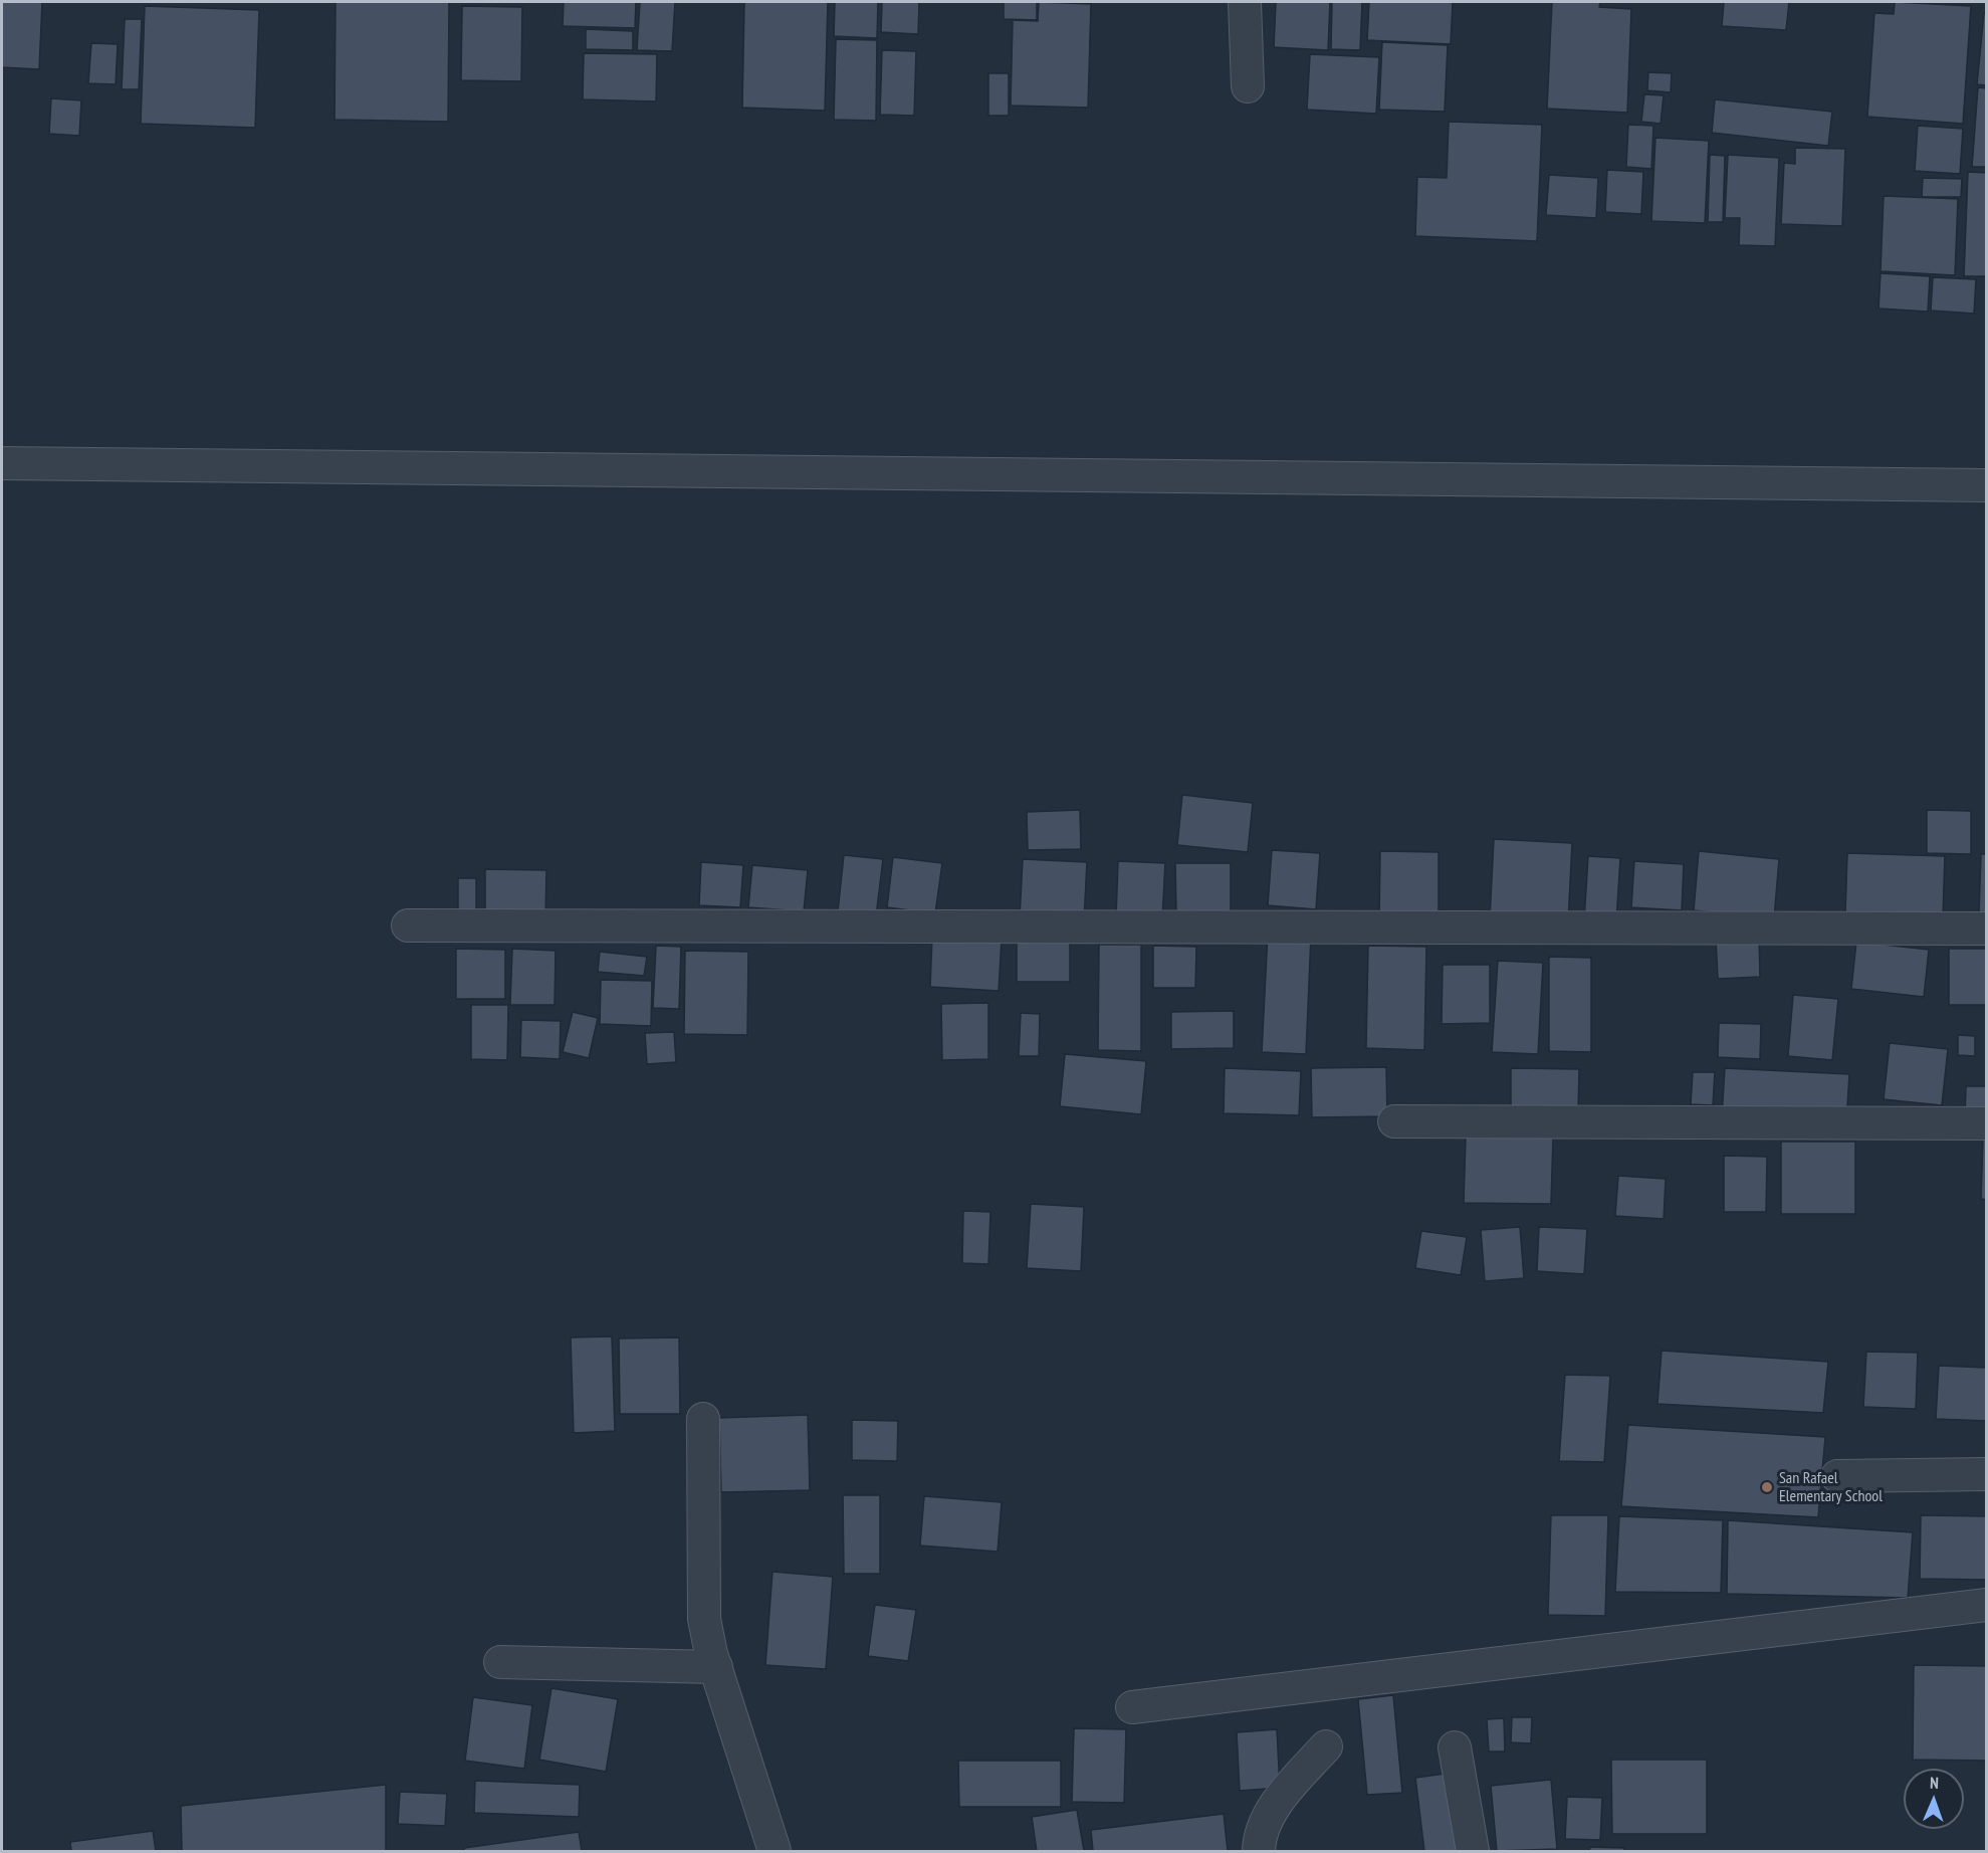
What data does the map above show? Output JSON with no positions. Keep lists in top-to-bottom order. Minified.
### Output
{"places":["San Rafael Elementary School"],"north":"top"}
